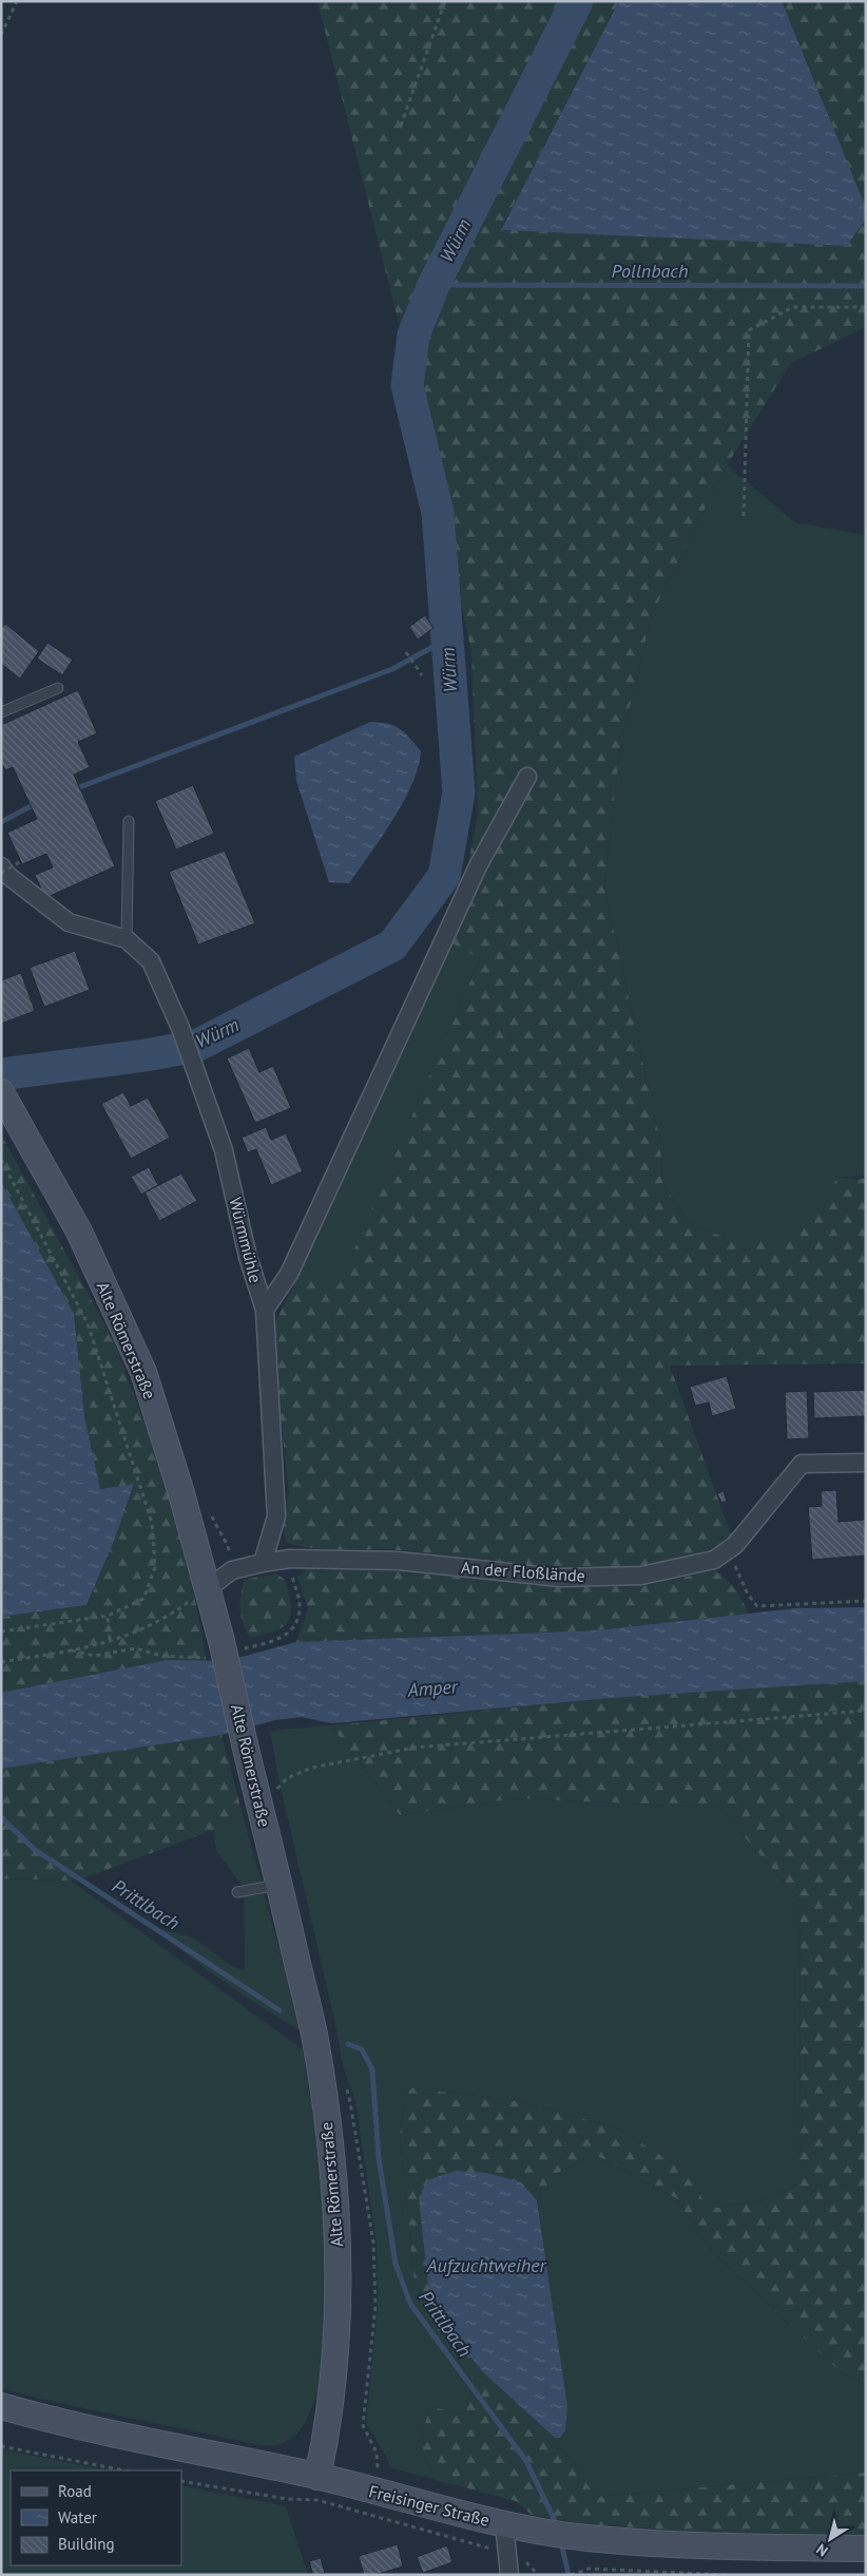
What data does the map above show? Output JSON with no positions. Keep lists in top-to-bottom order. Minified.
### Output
{"streets":{"main road":["Alte Römerstraße","Freisinger Straße"],"street":["Würmmühle","An der Floßlände"]},"crossings":[["Würmmühle","An der Floßlände"],["Alte Römerstraße","An der Floßlände"],["Alte Römerstraße","Freisinger Straße"]],"water":["Würm","Pollnbach","Amper","Prittlbach","Aufzuchtweiher"],"legend":["Road","Water","Building"],"north":"bottom left"}
